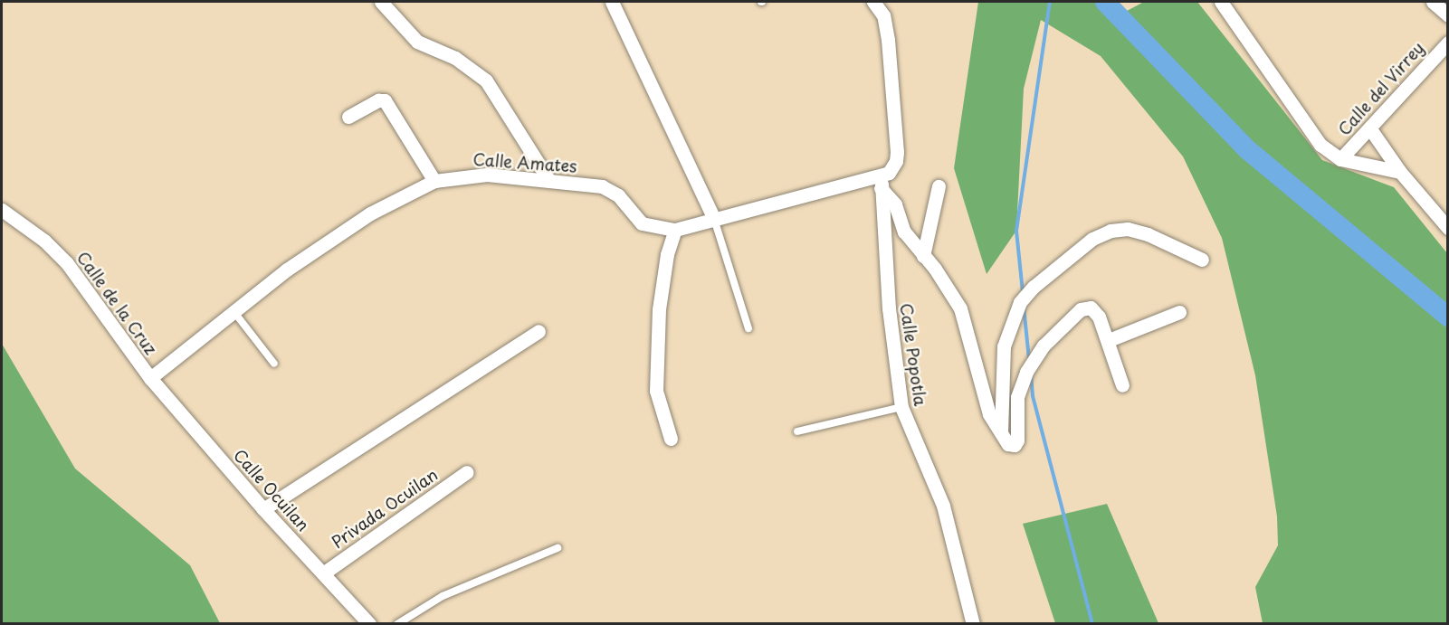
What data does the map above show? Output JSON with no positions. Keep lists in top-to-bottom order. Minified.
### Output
{"streets":{"street":["Calle del Virrey","Calle Amates","Calle de la Cruz","Calle Popotla","Calle Ocuilan","Privada Ocuilan"]},"crossings":[["Calle Amates","Calle de la Cruz"],["Calle Amates","Calle Popotla"],["Calle Amates","Calle Ocuilan"],["Calle de la Cruz","Calle Ocuilan"],["Calle Ocuilan","Privada Ocuilan"]]}
